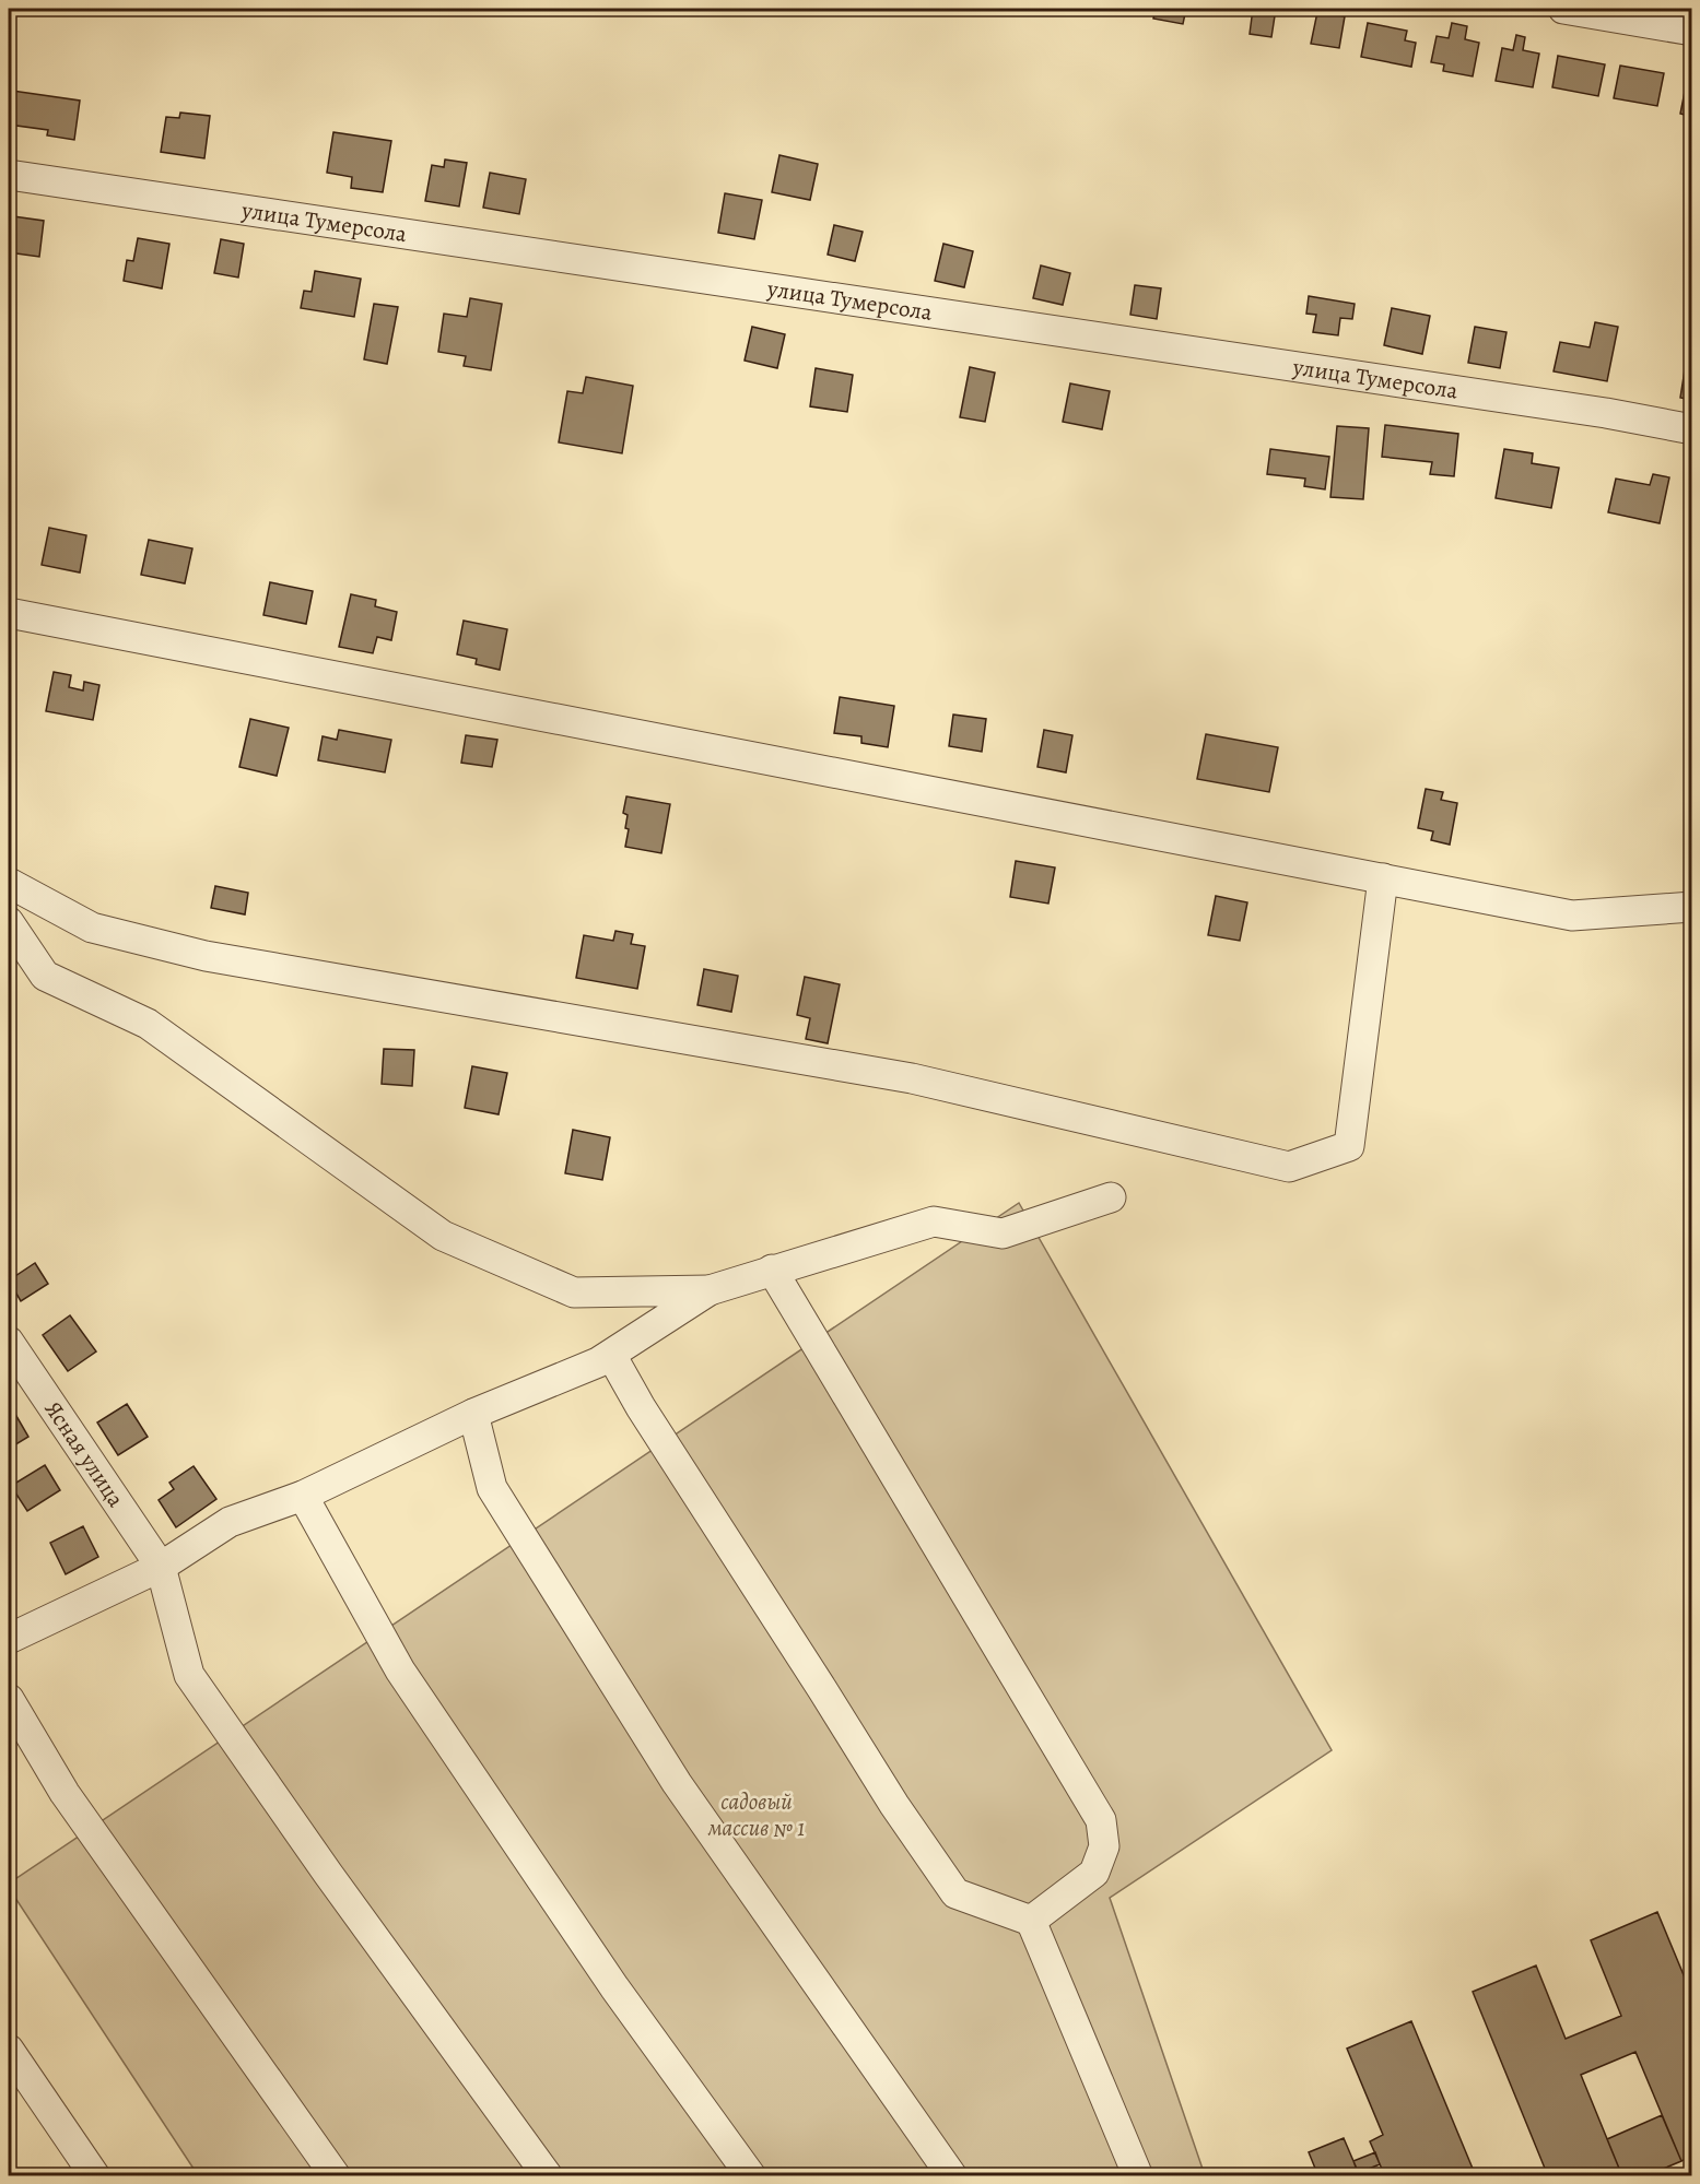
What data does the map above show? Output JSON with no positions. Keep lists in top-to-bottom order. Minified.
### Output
{"streets":{"street":["улица Тумерсола","Ясная улица"]},"parks":["садовый массив № 1"]}
